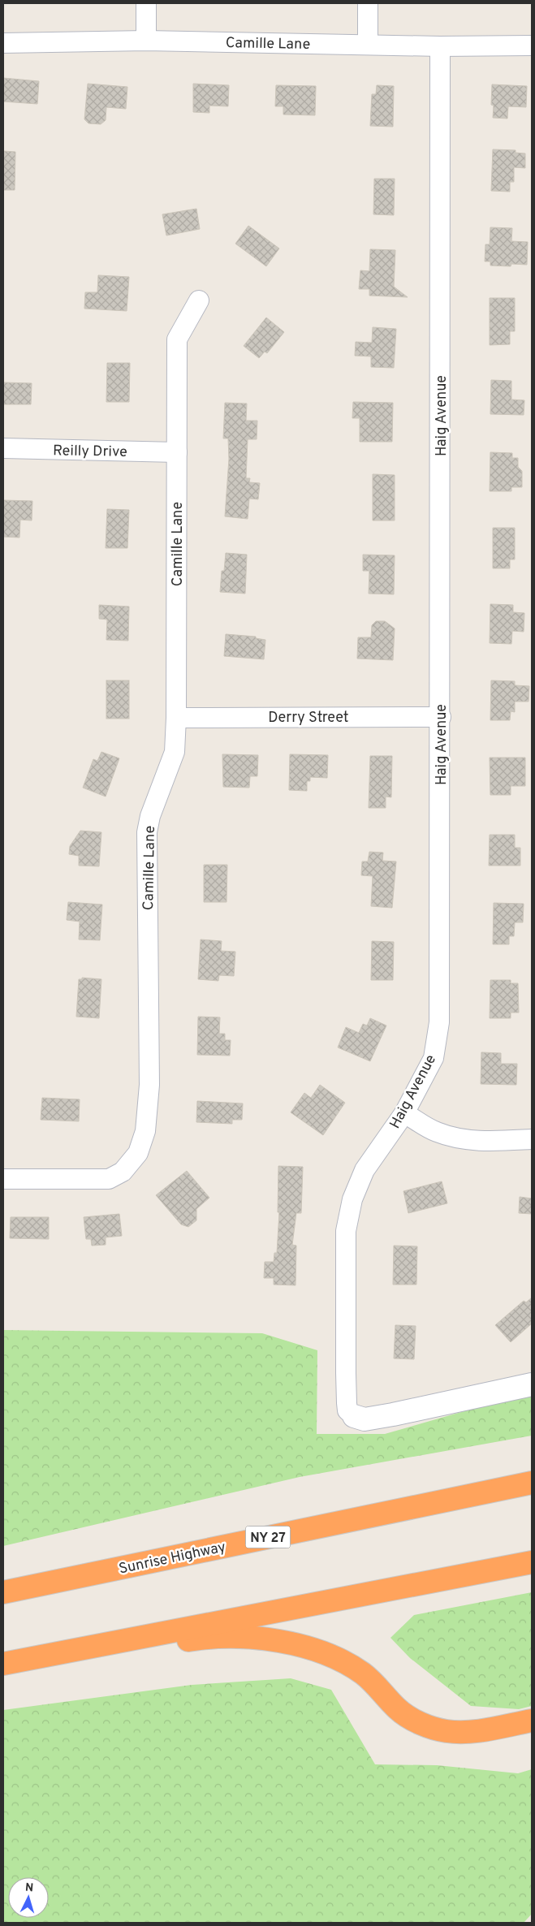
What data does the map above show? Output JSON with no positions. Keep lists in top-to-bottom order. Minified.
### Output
{"streets":{"highway":["NY 27","Sunrise Highway"],"street":["Camille Lane","Haig Avenue","Reilly Drive","Derry Street"]},"crossings":[["Camille Lane","Haig Avenue"],["Camille Lane","Reilly Drive"],["Camille Lane","Derry Street"],["Haig Avenue","Derry Street"]],"north":"top"}
